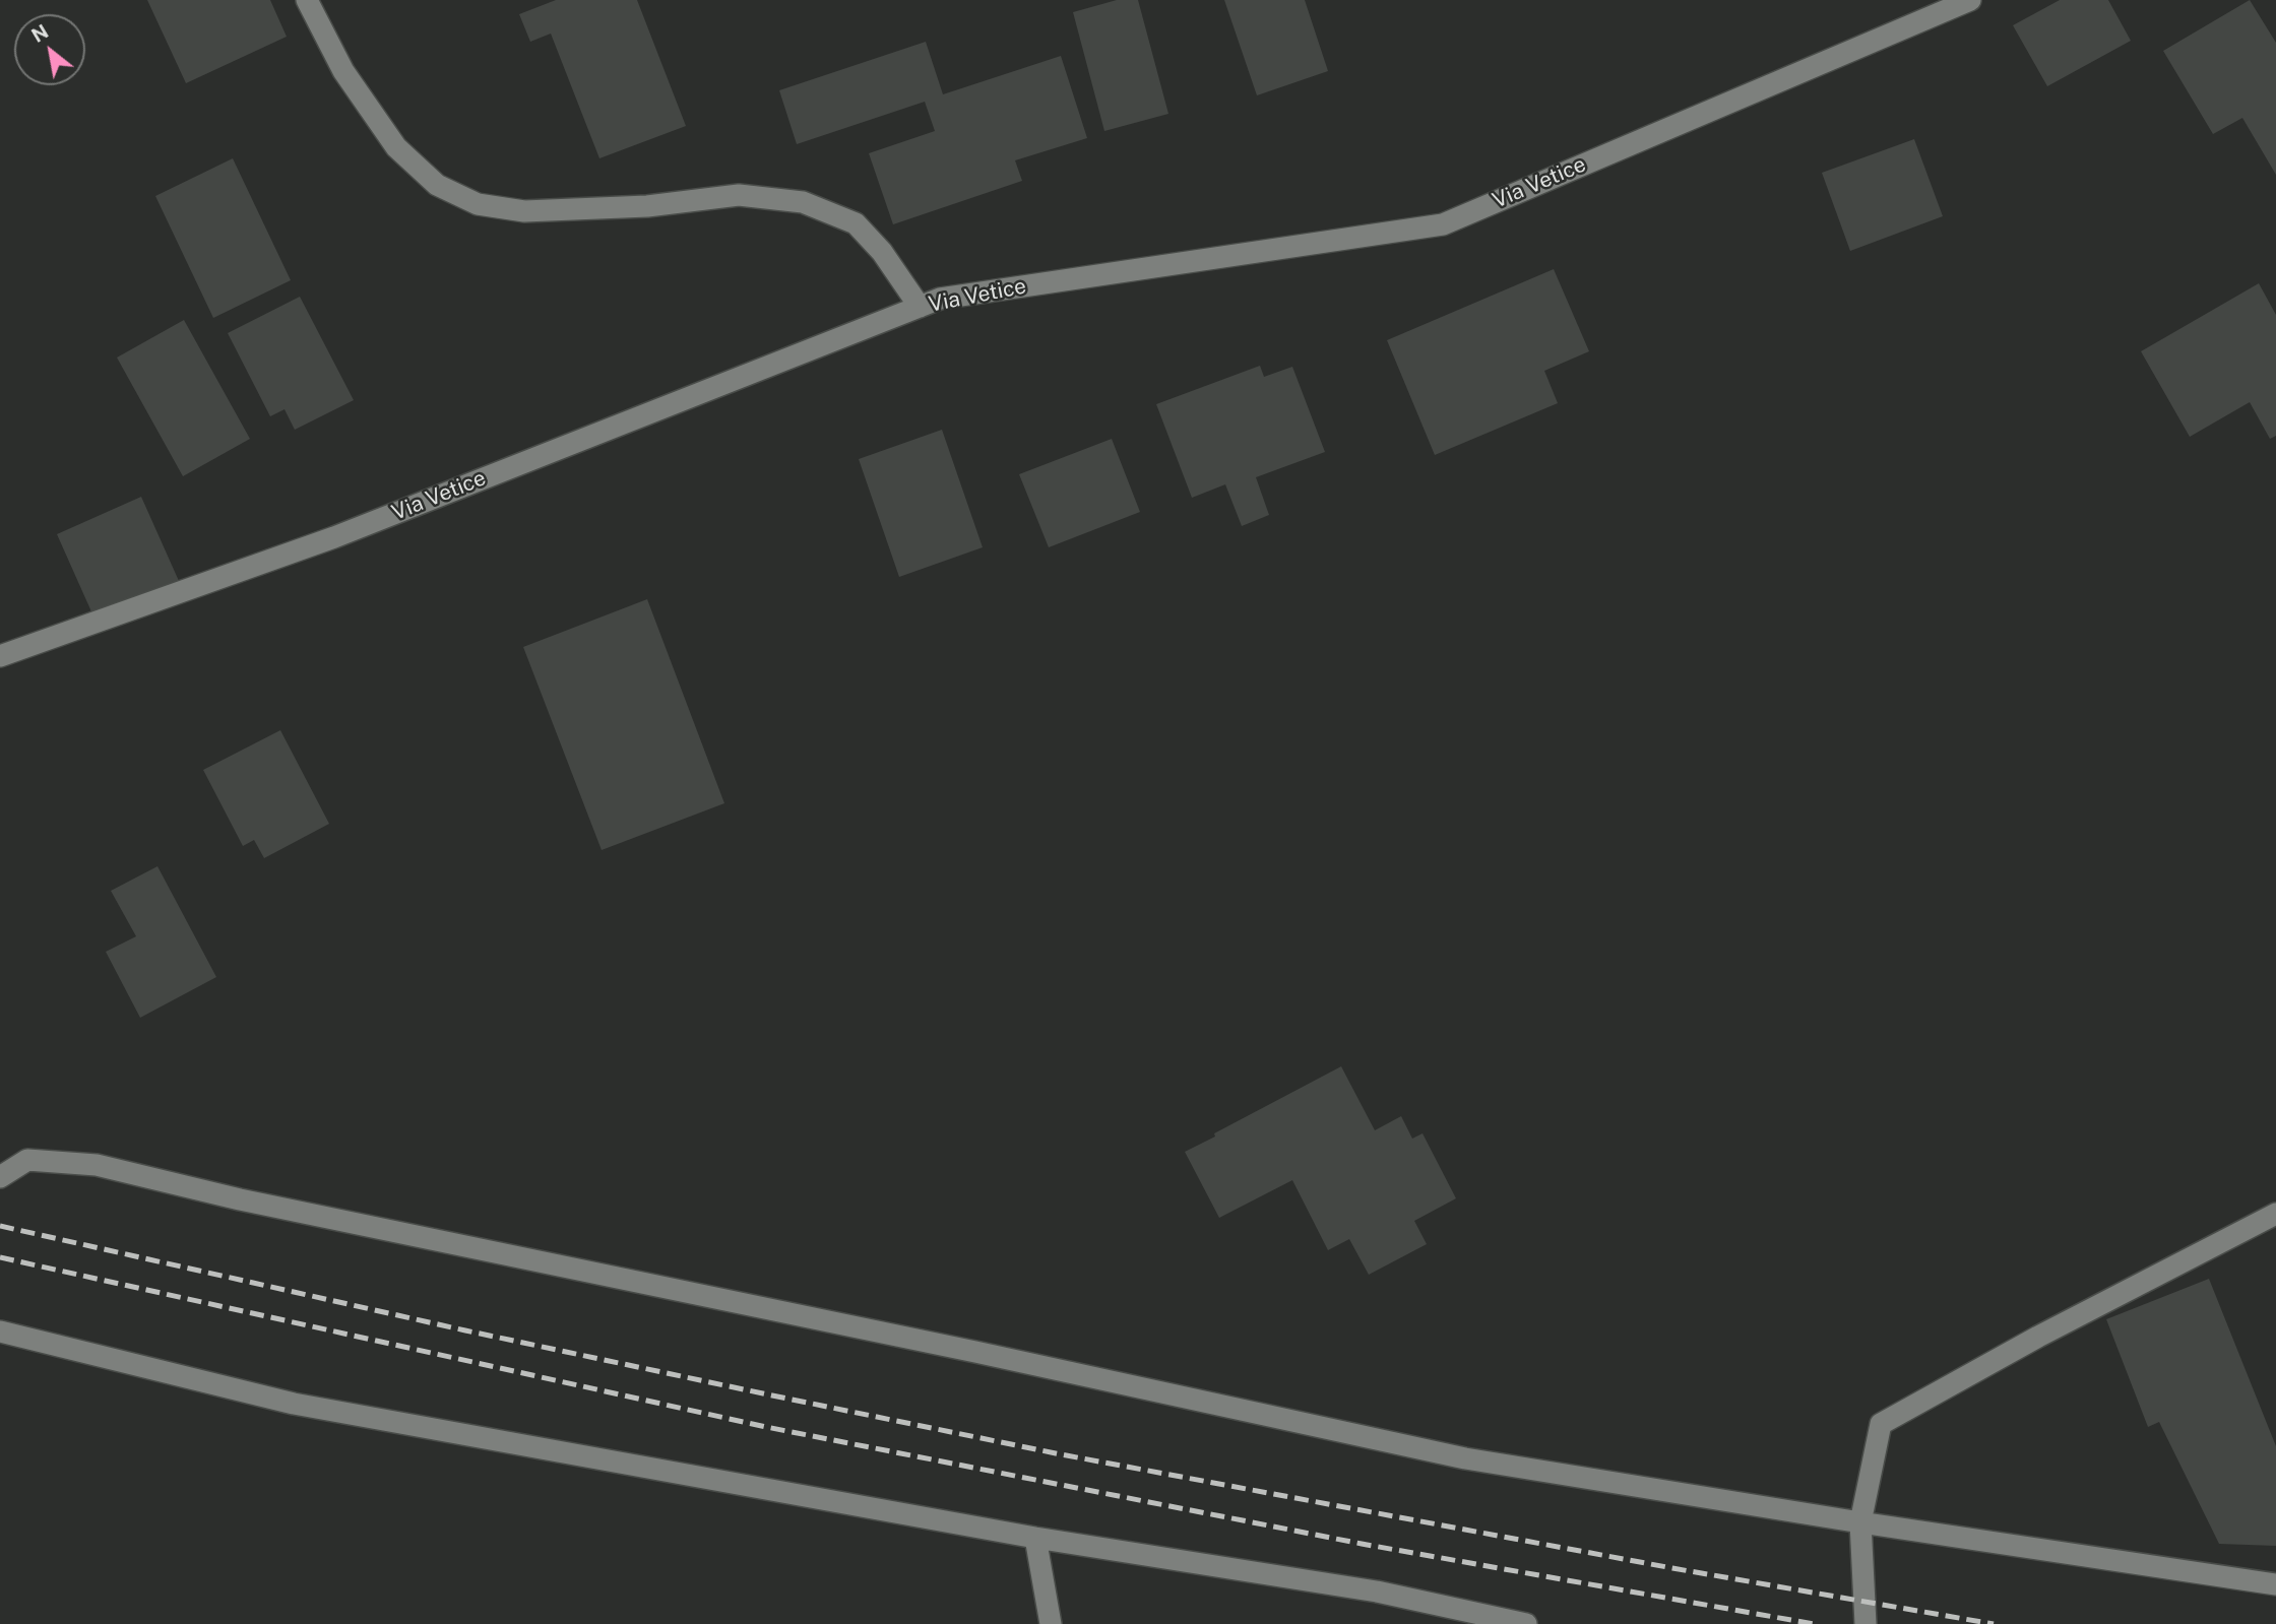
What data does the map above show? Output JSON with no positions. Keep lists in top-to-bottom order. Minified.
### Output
{"streets":{"street":["Via Vetice"]},"north":"top left"}
